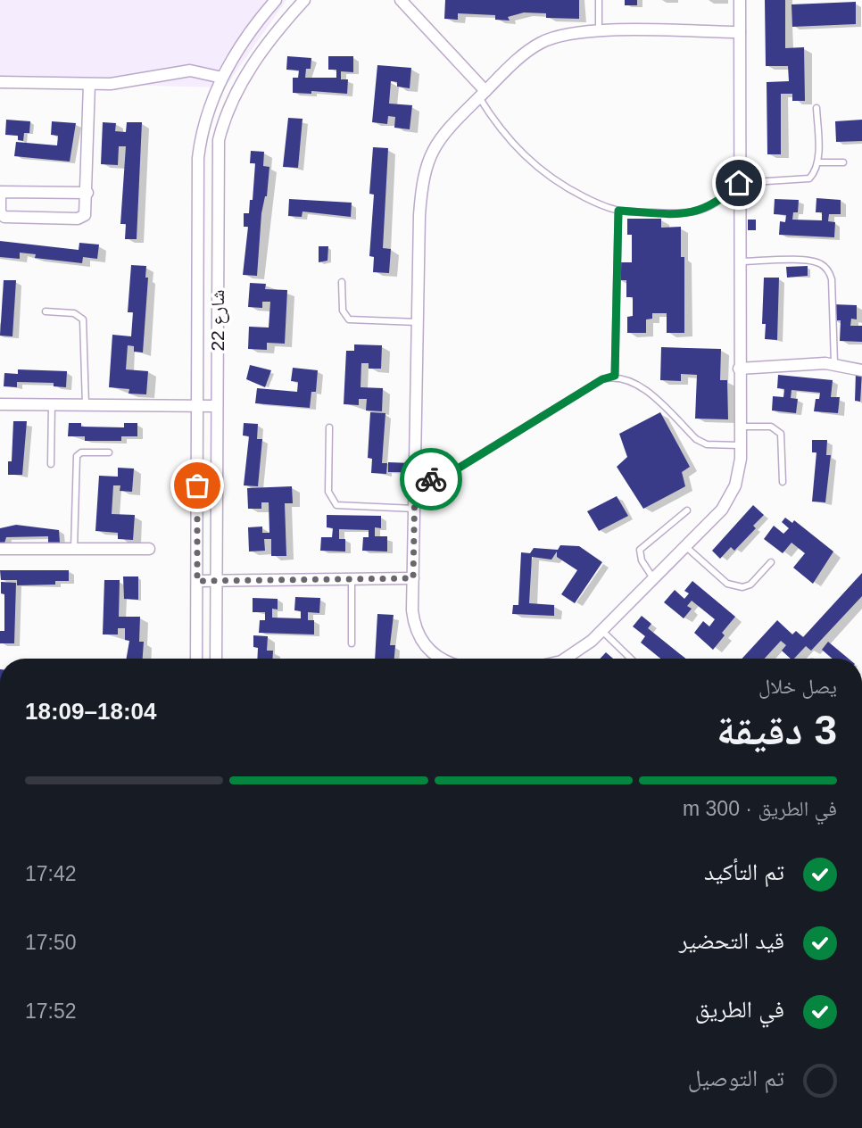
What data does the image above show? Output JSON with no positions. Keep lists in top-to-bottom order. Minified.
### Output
{"streets":{"street":["شارع 22"]},"page":{"heading":["3 دقيقة","يصل خلال","18:04–18:09"],"bar":"في الطريق · 300 m","list":[["تم التأكيد","17:42"],["قيد التحضير","17:50"],["في الطريق","17:52"],"تم التوصيل"]}}
